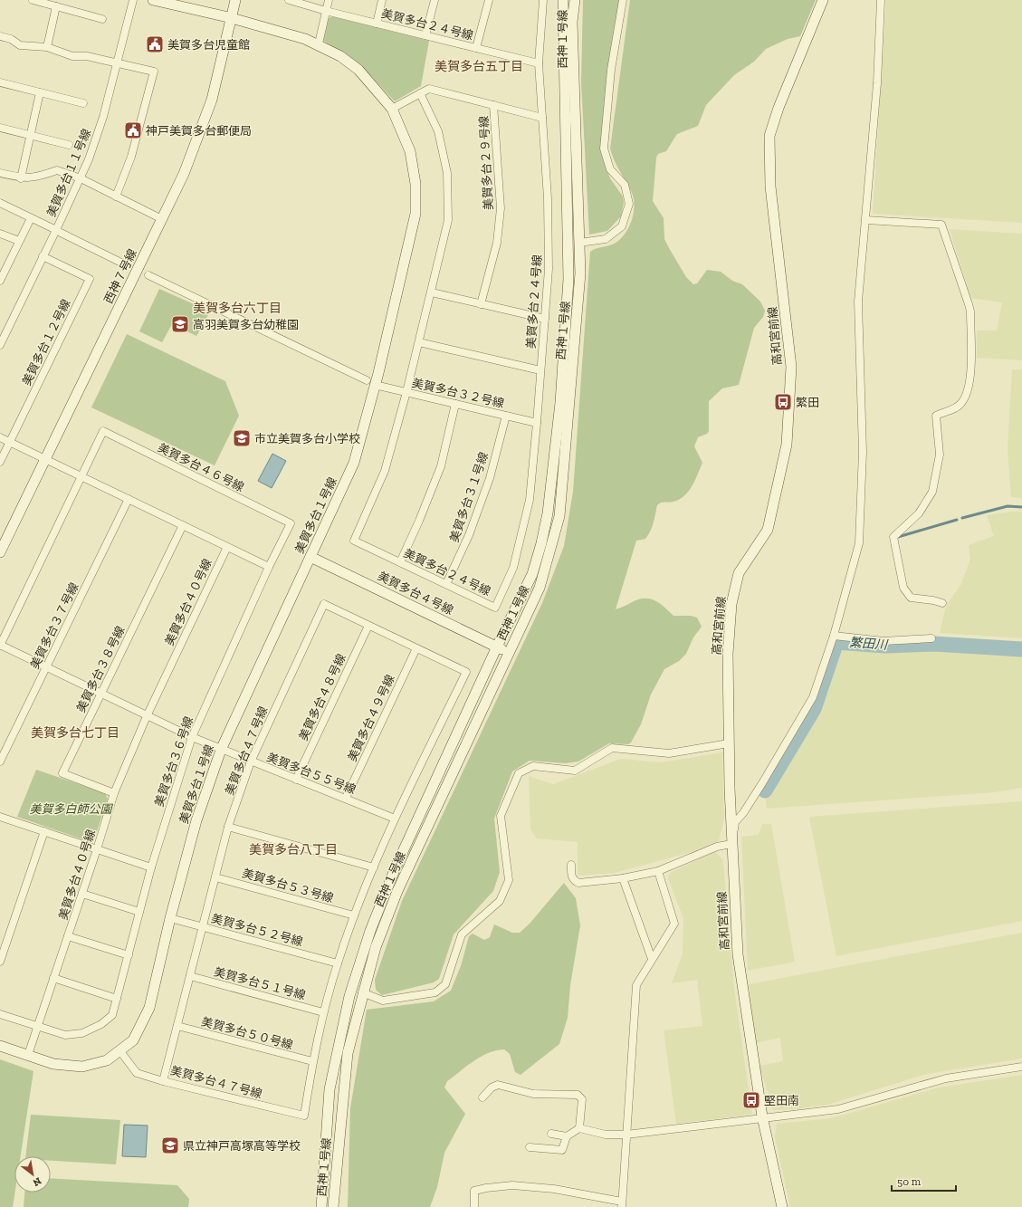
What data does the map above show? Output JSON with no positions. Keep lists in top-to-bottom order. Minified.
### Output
{"streets":{"street":["美賀多台２４号線","西神１号線","美賀多台２９号線","美賀多台１１号線","西神７号線","高和宮前線","美賀多台１２号線","美賀多台３２号線","美賀多台４６号線","美賀多台３１号線","美賀多台１号線","美賀多台４号線","美賀多台４０号線","美賀多台３７号線","美賀多台３８号線","美賀多台４８号線","美賀多台４９号線","美賀多台４７号線","美賀多台３６号線","美賀多台５５号線","美賀多台５３号線","美賀多台５２号線","美賀多台５１号線","美賀多台５０号線"]},"crossings":[["美賀多台２４号線","美賀多台３２号線"],["美賀多台２４号線","美賀多台３１号線"],["西神１号線","美賀多台４号線"],["美賀多台１１号線","美賀多台１２号線"],["西神７号線","美賀多台１号線"],["美賀多台３２号線","美賀多台３１号線"],["美賀多台３２号線","美賀多台１号線"],["美賀多台４６号線","美賀多台３６号線"],["美賀多台１号線","美賀多台４号線"],["美賀多台１号線","美賀多台４０号線"],["美賀多台１号線","美賀多台５５号線"],["美賀多台１号線","美賀多台５２号線"],["美賀多台４０号線","美賀多台３８号線"],["美賀多台４０号線","美賀多台３６号線"],["美賀多台４０号線","美賀多台５５号線"],["美賀多台３７号線","美賀多台５５号線"],["美賀多台３８号線","美賀多台５５号線"],["美賀多台４８号線","美賀多台４７号線"],["美賀多台４８号線","美賀多台５５号線"],["美賀多台４９号線","美賀多台４７号線"],["美賀多台４９号線","美賀多台５５号線"],["美賀多台４７号線","美賀多台５５号線"],["美賀多台４７号線","美賀多台５３号線"],["美賀多台４７号線","美賀多台５２号線"],["美賀多台４７号線","美賀多台５１号線"],["美賀多台４７号線","美賀多台５０号線"],["美賀多台３６号線","美賀多台５５号線"]],"districts":["美賀多台五丁目","美賀多台六丁目","美賀多台七丁目","美賀多台八丁目"],"water":["繁田川"],"parks":["美賀多白師公園"],"places":{"public building":["美賀多台児童館","神戸美賀多台郵便局"],"school or university":["高羽美賀多台幼稚園","市立美賀多台小学校","県立神戸高塚高等学校"],"bus stop":["繁田","堅田南"]},"scale_bar":"50 m","north":"bottom right"}
